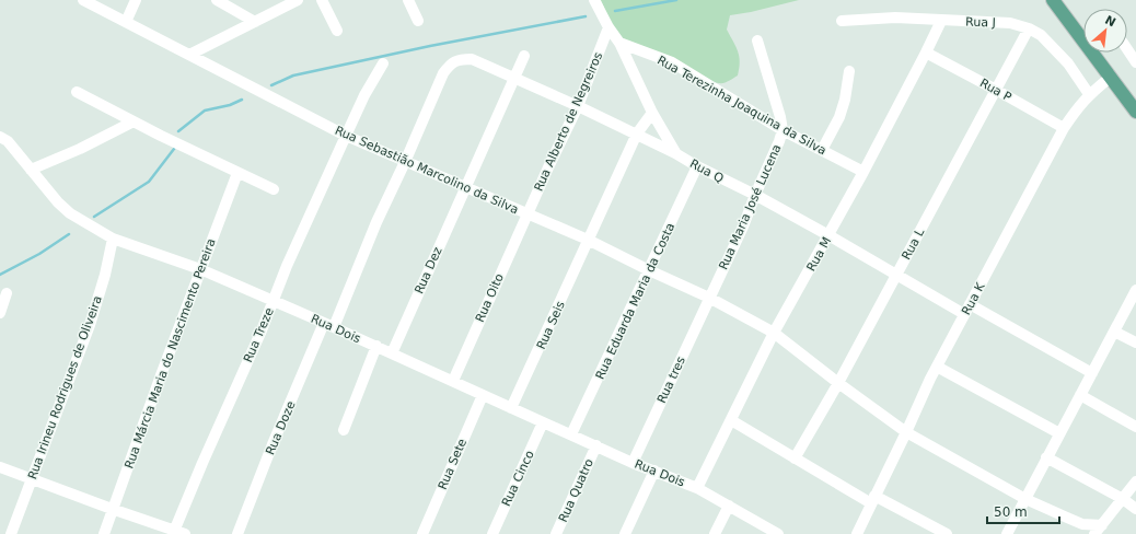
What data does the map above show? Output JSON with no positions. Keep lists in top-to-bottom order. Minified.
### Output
{"streets":{"street":["Rua J","Rua P","Rua Terezinha Joaquina da Silva","Rua Alberto de Negreiros","Rua Sebastião Marcolino da Silva","Rua Q","Rua Maria José Lucena","Rua L","Rua M","Rua Dez","Rua Oito","Rua K","Rua Eduarda Maria da Costa","Rua Seis","Rua Dois","Rua Treze","Rua Márcia Maria do Nascimento Pereira","Rua tres","Rua Irineu Rodrigues de Oliveira","Rua Doze","Rua Sete","Rua Cinco","Rua Quatro"]},"crossings":[["Rua J","Rua L"],["Rua J","Rua M"],["Rua J","Rua K"],["Rua P","Rua L"],["Rua P","Rua M"],["Rua P","Rua K"],["Rua Terezinha Joaquina da Silva","Rua Maria José Lucena"],["Rua Terezinha Joaquina da Silva","Rua M"],["Rua Alberto de Negreiros","Rua Sebastião Marcolino da Silva"],["Rua Alberto de Negreiros","Rua Q"],["Rua Alberto de Negreiros","Rua Oito"],["Rua Sebastião Marcolino da Silva","Rua Maria José Lucena"],["Rua Sebastião Marcolino da Silva","Rua L"],["Rua Sebastião Marcolino da Silva","Rua M"],["Rua Sebastião Marcolino da Silva","Rua Dez"],["Rua Sebastião Marcolino da Silva","Rua Oito"],["Rua Sebastião Marcolino da Silva","Rua K"],["Rua Sebastião Marcolino da Silva","Rua Eduarda Maria da Costa"],["Rua Sebastião Marcolino da Silva","Rua Seis"],["Rua Sebastião Marcolino da Silva","Rua Treze"],["Rua Sebastião Marcolino da Silva","Rua tres"],["Rua Sebastião Marcolino da Silva","Rua Doze"],["Rua Q","Rua Maria José Lucena"],["Rua Q","Rua L"],["Rua Q","Rua M"],["Rua Q","Rua Dez"],["Rua Q","Rua K"],["Rua Q","Rua Eduarda Maria da Costa"],["Rua Q","Rua Seis"],["Rua Q","Rua Doze"],["Rua Maria José Lucena","Rua tres"],["Rua M","Rua Dois"],["Rua Dez","Rua Dois"],["Rua Oito","Rua Dois"],["Rua Eduarda Maria da Costa","Rua Dois"],["Rua Seis","Rua Dois"],["Rua Dois","Rua Treze"],["Rua Dois","Rua Márcia Maria do Nascimento Pereira"],["Rua Dois","Rua tres"],["Rua Dois","Rua Irineu Rodrigues de Oliveira"],["Rua Dois","Rua Doze"],["Rua Dois","Rua Sete"],["Rua Dois","Rua Cinco"],["Rua Dois","Rua Quatro"]],"scale_bar":"50 m","north":"top right"}
